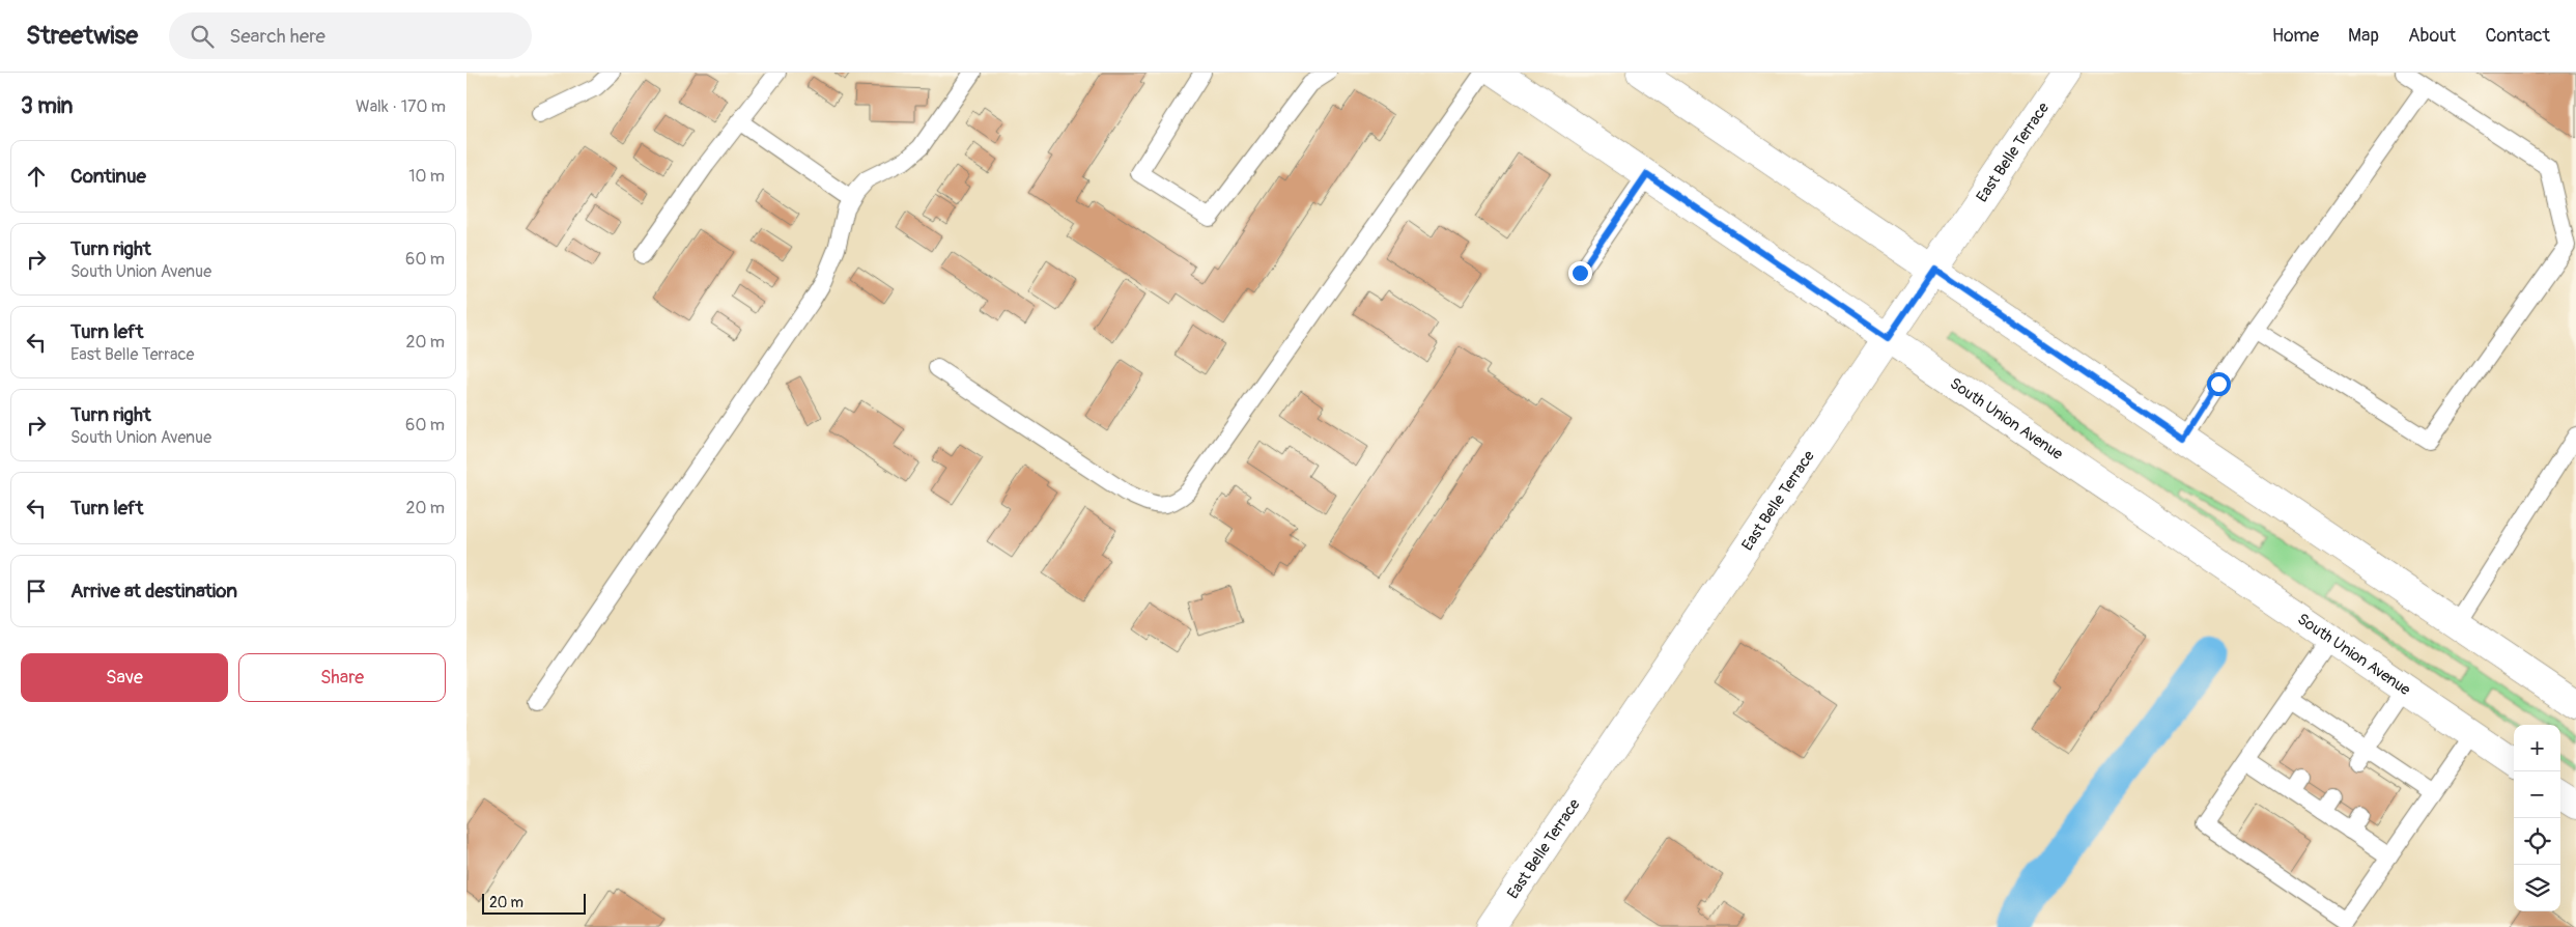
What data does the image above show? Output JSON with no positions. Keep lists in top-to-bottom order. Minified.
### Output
{"streets":{"main road":["East Belle Terrace","South Union Avenue"]},"crossings":[["East Belle Terrace","South Union Avenue"]],"scale_bar":"20 m","page":{"header":"Streetwise","search":"Search here","nav":["Home","Map","About","Contact"],"heading":["3 min","Walk · 170 m"],"list":[["Continue","10 m"],["Turn right","South Union Avenue","60 m"],["Turn left","East Belle Terrace","20 m"],["Turn right","South Union Avenue","60 m"],["Turn left","20 m"],"Arrive at destination"],"buttons":["Save","Share"],"map_buttons":["+","−"],"scale":"20 m"}}
